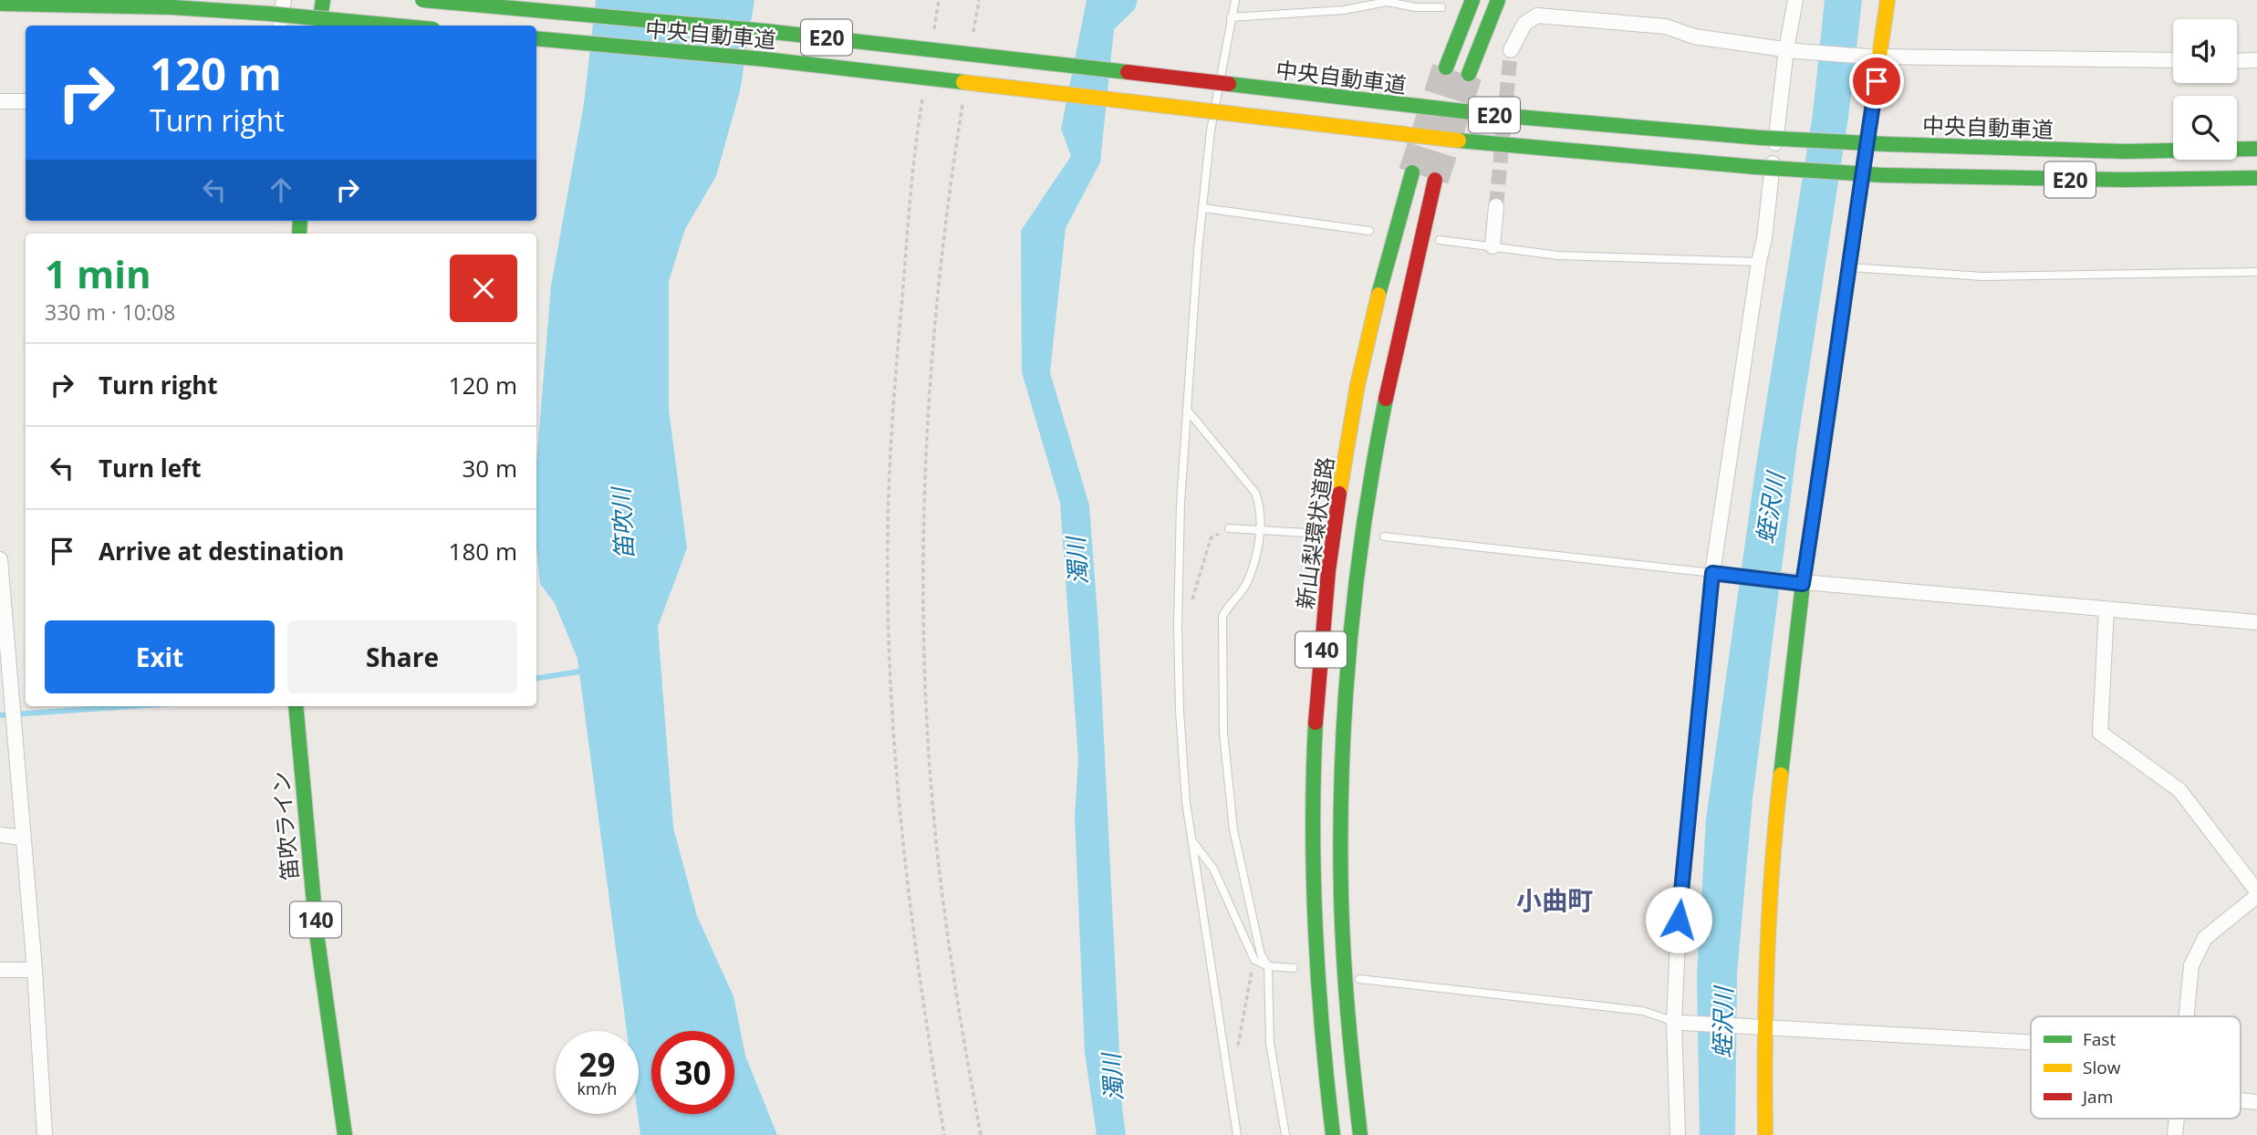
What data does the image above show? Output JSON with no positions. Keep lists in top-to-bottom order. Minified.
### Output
{"streets":{"main road":["中央自動車道","E20","新山梨環状道路","140","笛吹ライン"]},"districts":["小曲町"],"water":["蛭沢川","笛吹川","濁川"],"legend":["Fast","Slow","Jam"],"page":{"turn":["120 m","Turn right"],"heading":["1 min","330 m · 10:08"],"list":[{"name":"Turn right","value":"120 m"},{"name":"Turn left","value":"30 m"},{"name":"Arrive at destination","value":"180 m"}],"buttons":["Exit","Share"],"speed":"29 km/h","limit":"30"}}
